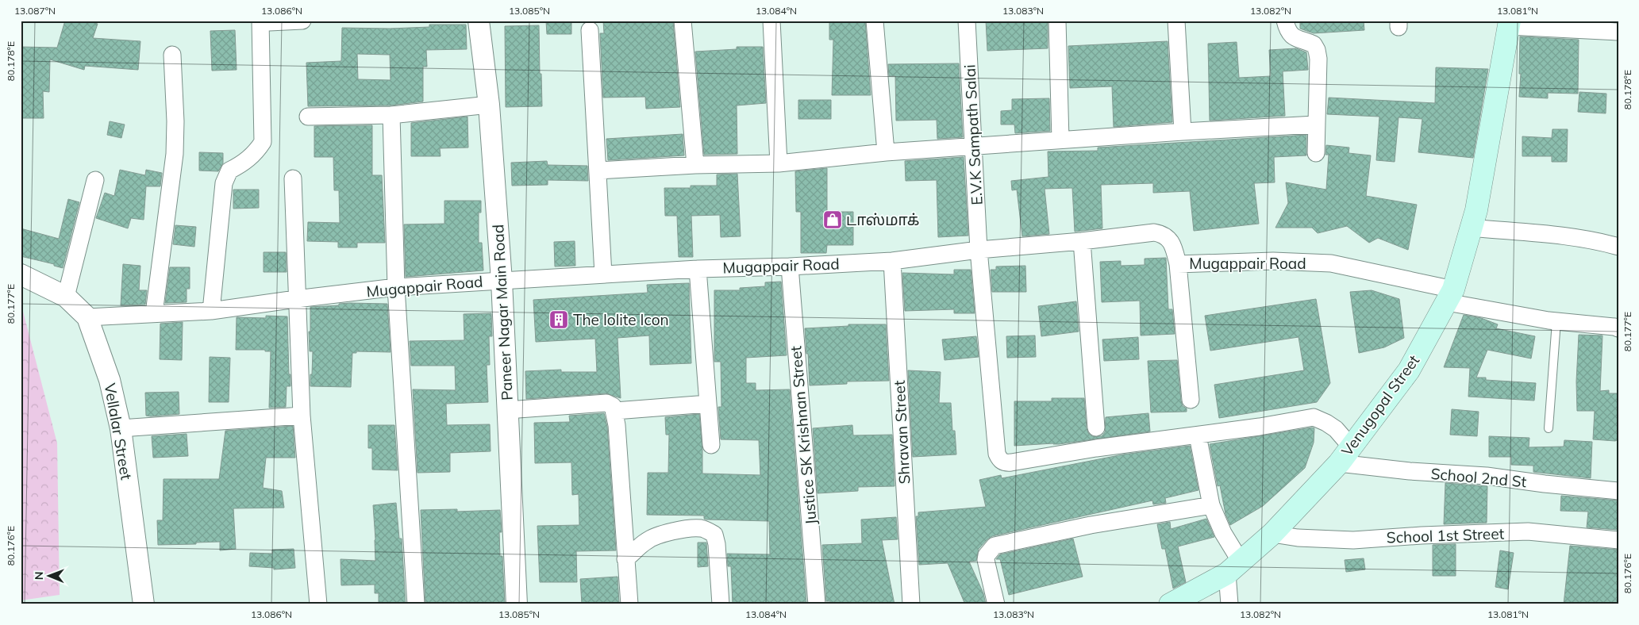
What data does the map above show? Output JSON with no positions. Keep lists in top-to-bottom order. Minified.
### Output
{"streets":{"main road":["Venugopal Street"],"street":["E.V.K Sampath Salai","Mugappair Road","Paneer Nagar Main Road","Vellalar Street","Shravan Street","Justice SK Krishnan Street","School 2nd St","School 1st Street"]},"crossings":[["E.V.K Sampath Salai","Mugappair Road"],["Mugappair Road","Paneer Nagar Main Road"],["Mugappair Road","Venugopal Street"],["Mugappair Road","Vellalar Street"],["Mugappair Road","Shravan Street"],["Mugappair Road","Justice SK Krishnan Street"],["Venugopal Street","School 2nd St"],["Venugopal Street","School 1st Street"]],"places":{"shop":["டாஸ்மாக்"],"building":["The Iolite Icon"]},"north":"left","coordinates":["13.087°N","13.086°N","13.085°N","13.084°N","13.083°N","13.082°N","13.081°N","80.178°E","80.177°E","80.176°E"]}
